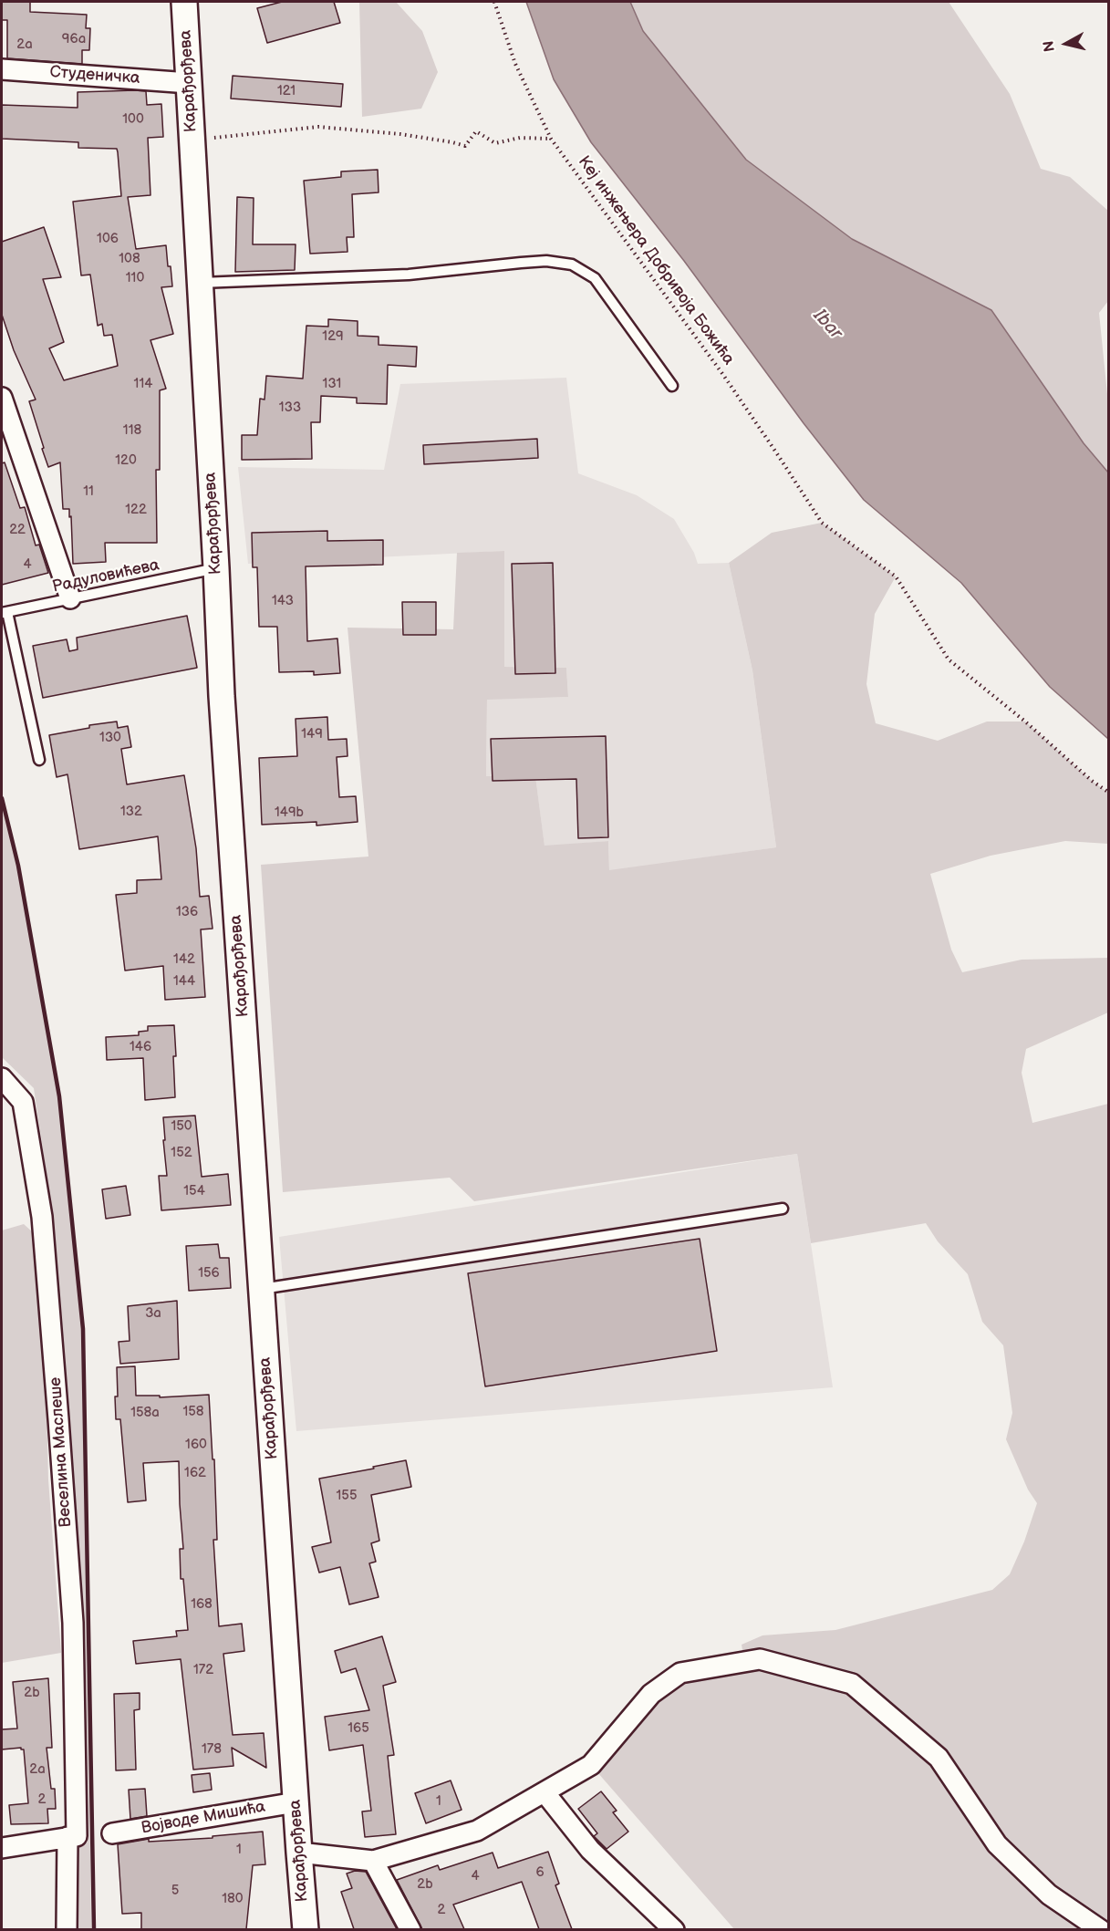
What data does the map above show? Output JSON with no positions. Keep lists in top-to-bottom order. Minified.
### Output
{"streets":{"street":["Студеничка","Карађорђева","Веселина Маслеше","Војводе Мишића"],"lane":["Радуловићева"],"path":["Кеј инжењера Добривоја Божића"]},"crossings":[["Студеничка","Карађорђева"],["Карађорђева","Радуловићева"],["Карађорђева","Војводе Мишића"]],"water":["Ibar"],"house_numbers":["96a","2a","121","100","106","108","110","129","114","131","133","118","120","11","122","22","4","143","149","130","132","149b","136","142","144","146","150","152","154","156","3a","158","158a","160","162","155","168","172","2b","165","178","2a","2","1","1","6","4","2b","5","180","2"],"north":"left"}
